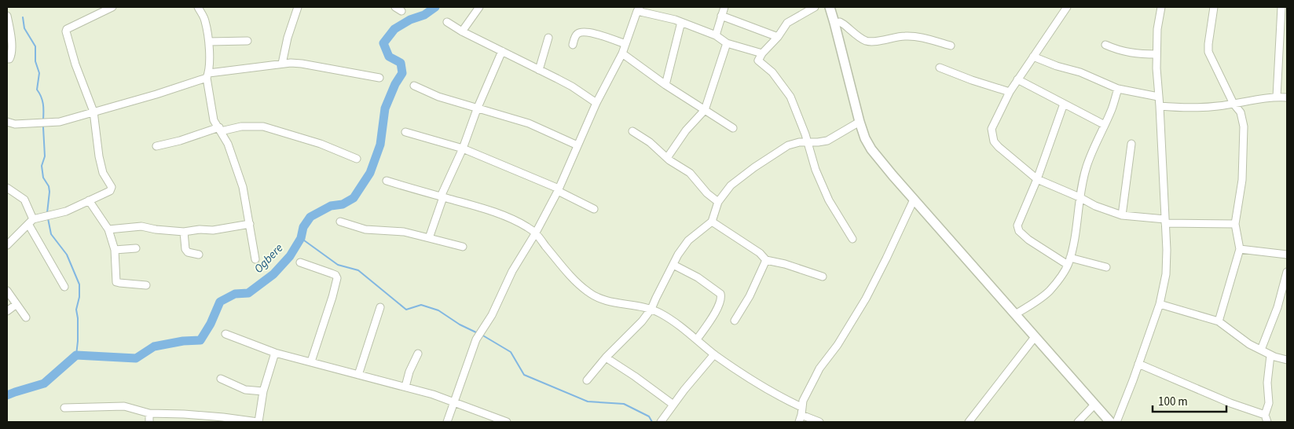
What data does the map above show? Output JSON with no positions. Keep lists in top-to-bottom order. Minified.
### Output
{"water":["Ogbere"],"scale_bar":"100 m"}
